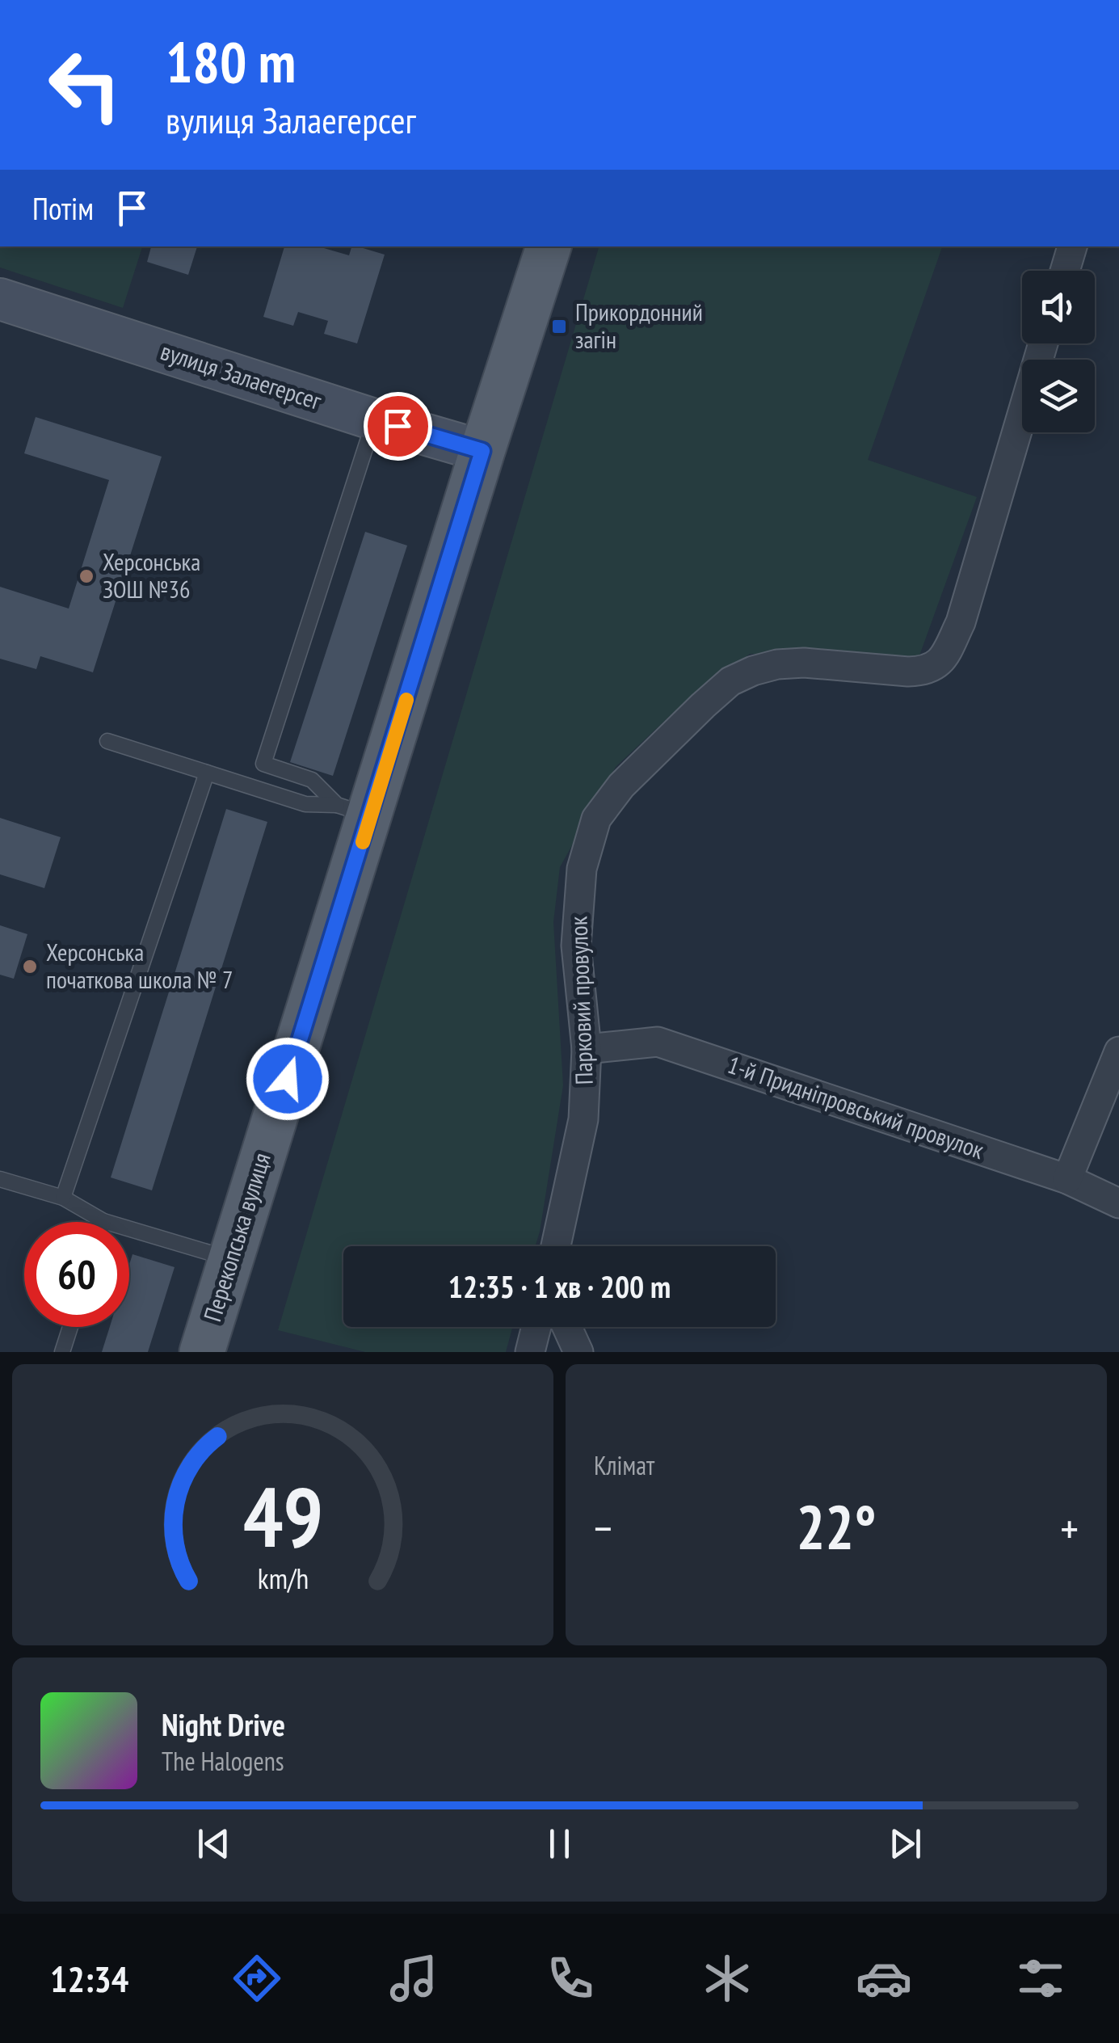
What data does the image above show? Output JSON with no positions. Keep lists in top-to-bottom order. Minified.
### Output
{"streets":{"main road":["вулиця Залаегерсег","Перекопська вулиця"],"street":["Парковий провулок","1-й Придніпровський провулок"]},"crossings":[["вулиця Залаегерсег","Перекопська вулиця"],["Парковий провулок","1-й Придніпровський провулок"]],"places":{"transit":["Прикордонний загін"],"other":["Херсонська ЗОШ №36","Херсонська початкова школа № 7"]},"page":{"turn":["180 m","вулиця Залаегерсег"],"then":"Потім","limit":"60","trip":"12:35 · 1 хв · 200 m","tile":"Клімат","heat":["−","22°","+"],"song":["Night Drive","The Halogens"],"tabs":"12:34","gauge":["49","km/h"]}}
